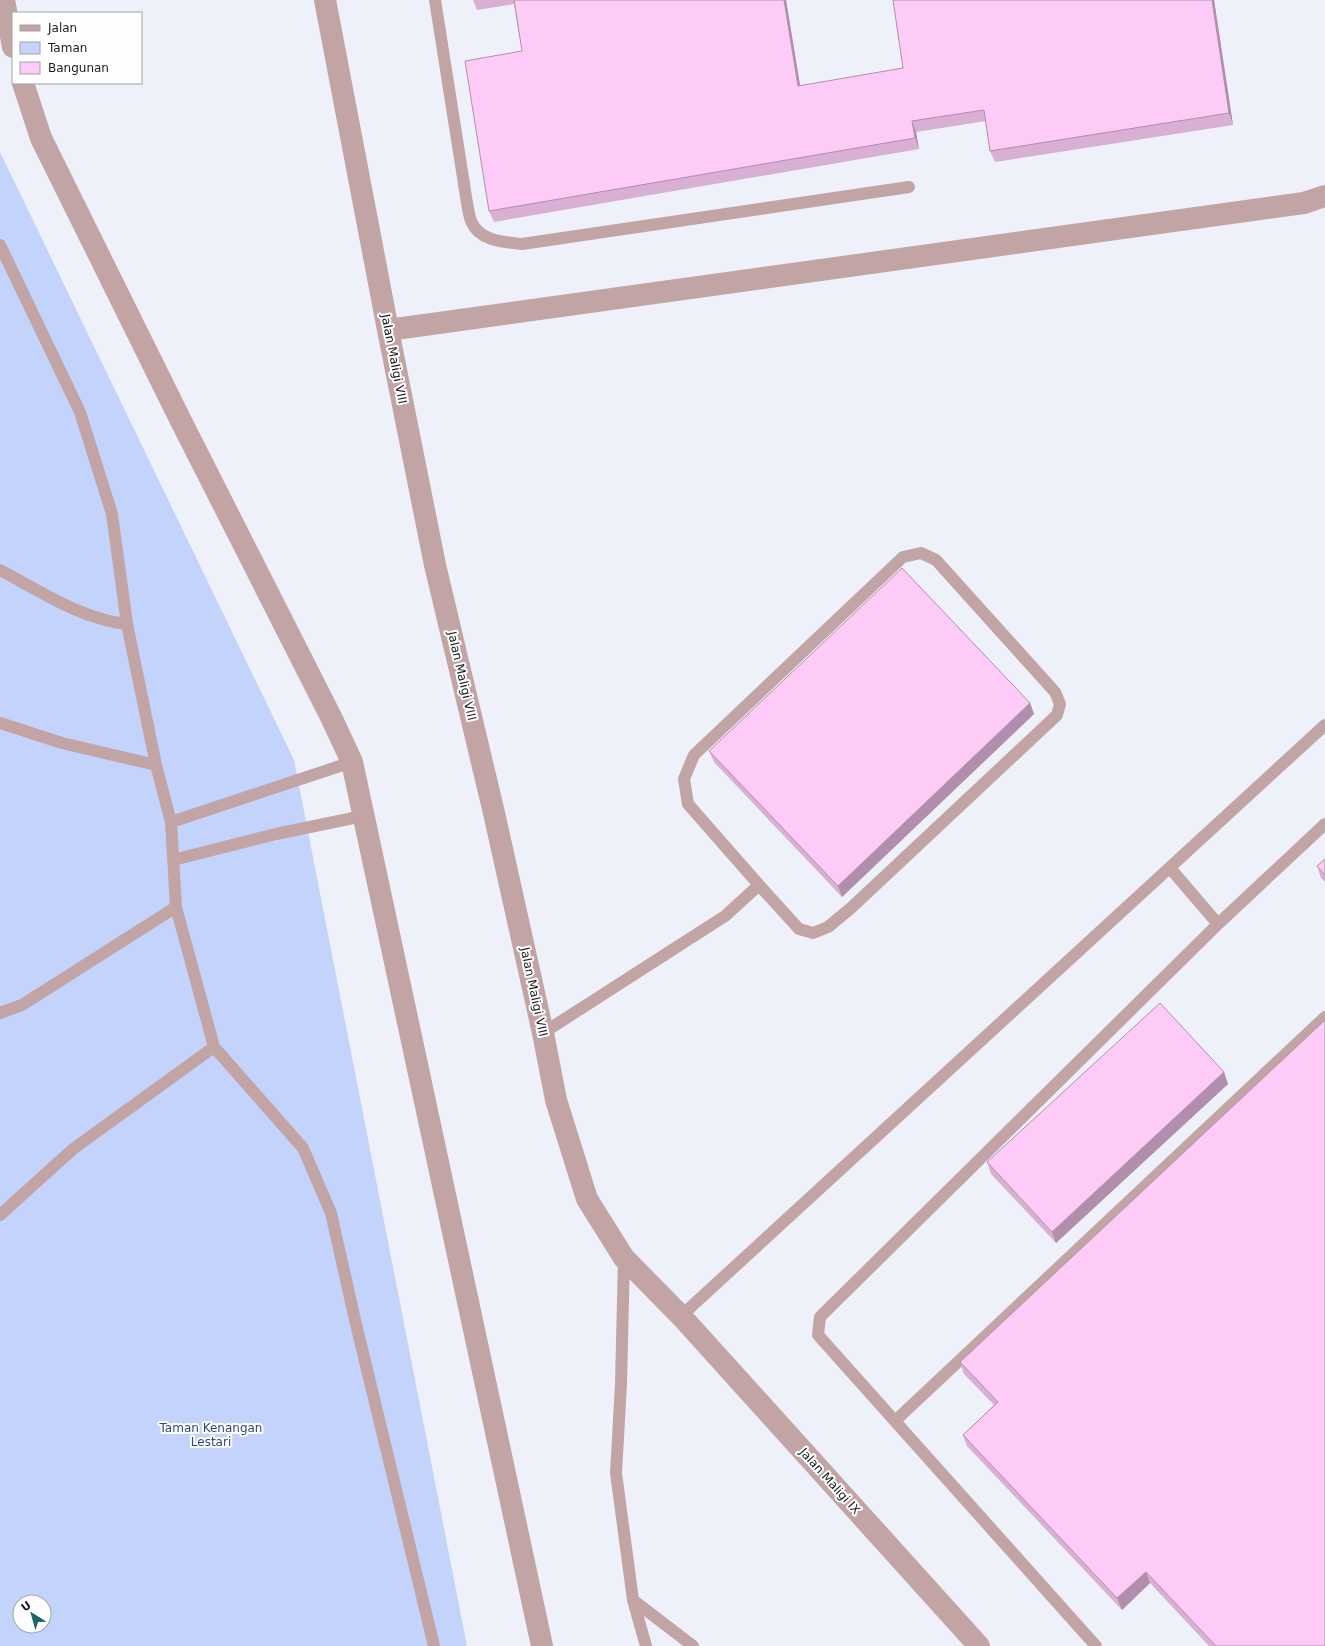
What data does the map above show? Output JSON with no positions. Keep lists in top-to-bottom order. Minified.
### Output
{"streets":{"street":["Jalan Maligi VIII","Jalan Maligi IX"]},"crossings":[["Jalan Maligi VIII","Jalan Maligi IX"]],"parks":["Taman Kenangan Lestari"],"legend":["Jalan","Taman","Bangunan"],"north":"top left"}
